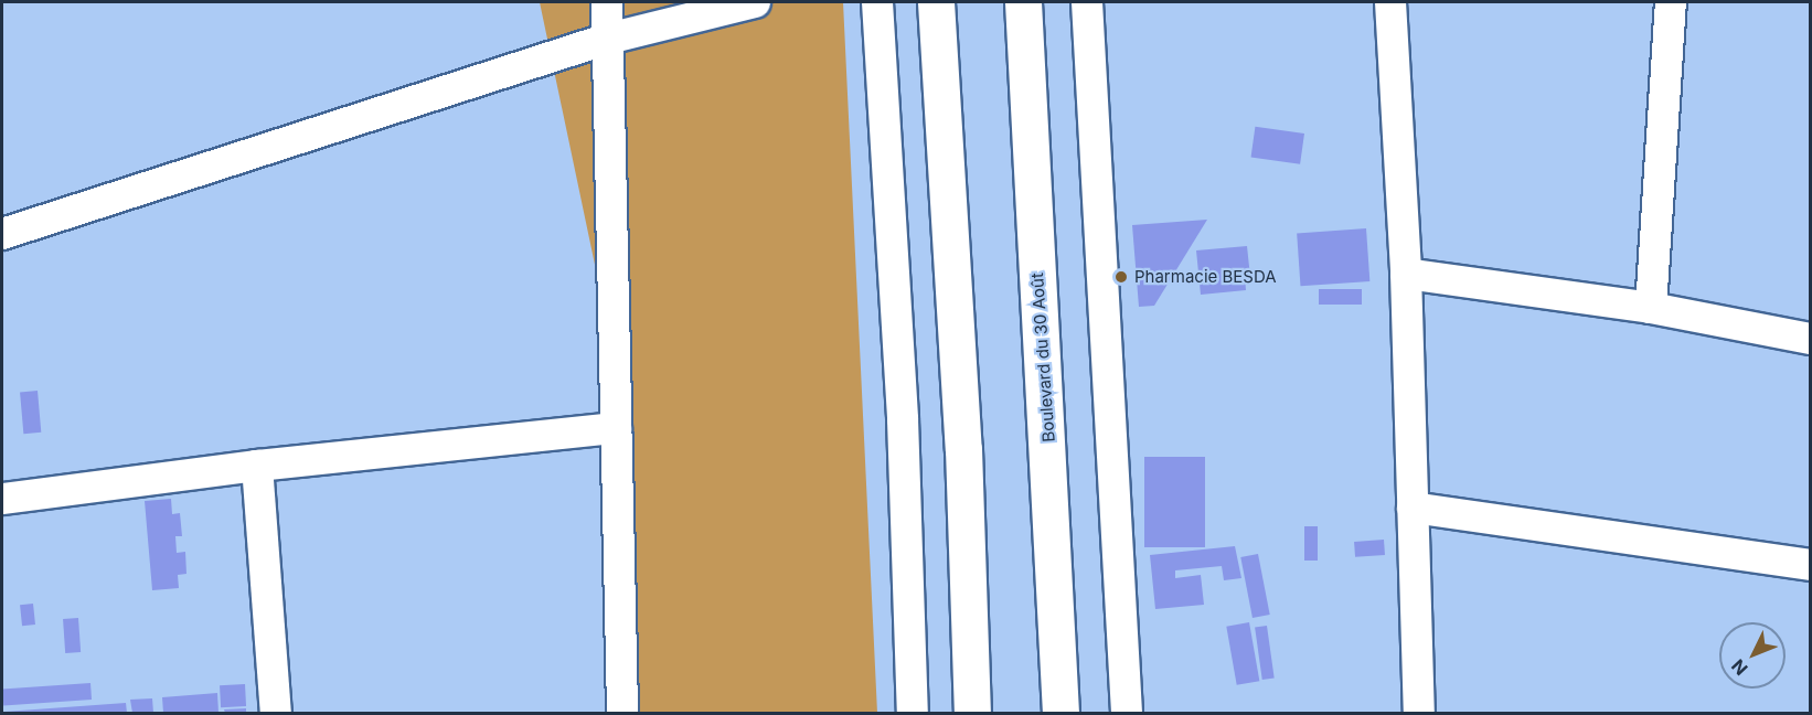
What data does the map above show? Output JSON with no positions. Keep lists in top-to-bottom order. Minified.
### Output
{"streets":{"highway":["Boulevard du 30 Août"]},"places":["Pharmacie BESDA"],"north":"bottom left"}
